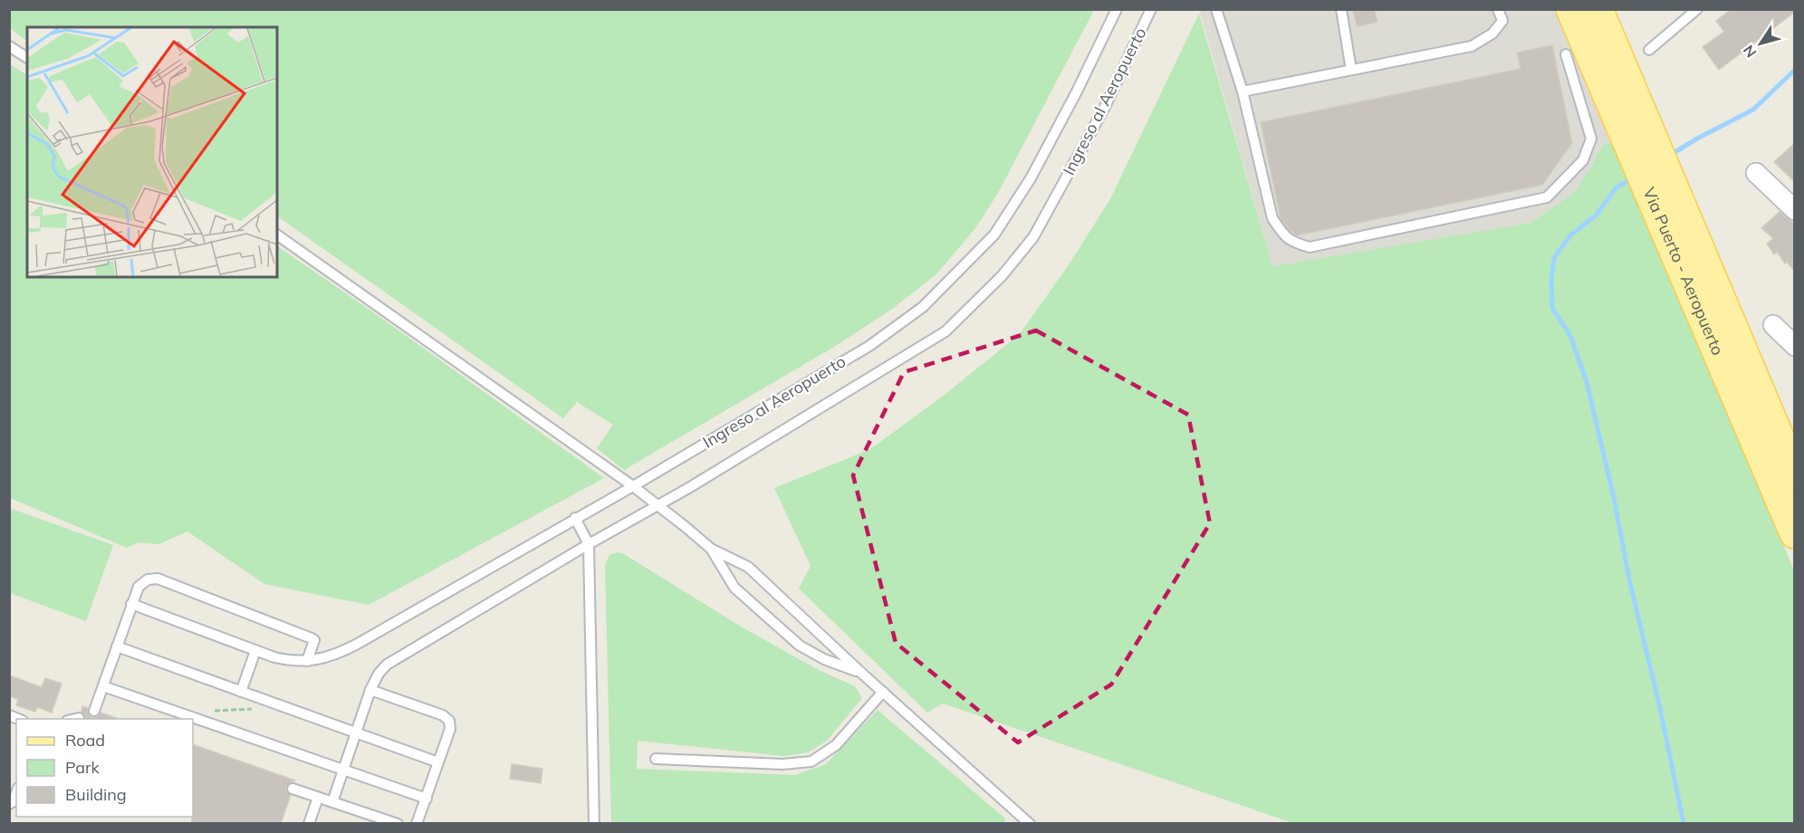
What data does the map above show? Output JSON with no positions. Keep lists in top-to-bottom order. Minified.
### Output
{"streets":{"main road":["Via Puerto - Aeropuerto"],"lane":["Ingreso al Aeropuerto"]},"legend":["Road","Park","Building"],"north":"bottom left"}
